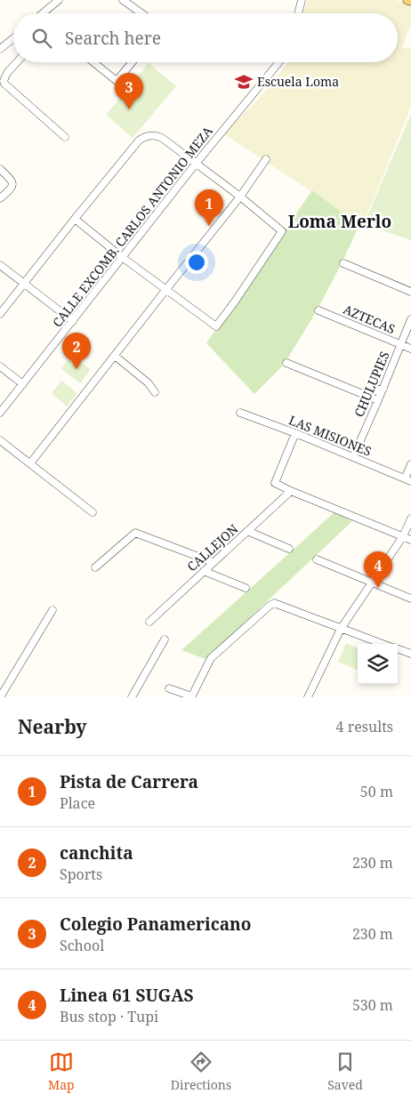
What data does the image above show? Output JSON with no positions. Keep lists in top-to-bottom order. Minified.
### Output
{"streets":{"street":["CALLE EXCOMB. CARLOS ANTONIO MEZA","AZTECAS","CHULUPIES","LAS MISIONES","CALLEJON"]},"crossings":[["AZTECAS","CHULUPIES"],["CHULUPIES","LAS MISIONES"]],"districts":["Loma Merlo"],"places":{"school or university":["Escuela Loma"]},"page":{"search":"Search here","pins":["3","1","2","4"],"heading":["Nearby","4 results"],"list":[{"mark":"1","name":"Pista de Carrera","note":"Place","value":"50 m"},{"mark":"2","name":"canchita","note":"Sports","value":"230 m"},{"mark":"3","name":"Colegio Panamericano","note":"School","value":"230 m"},{"mark":"4","name":"Linea 61 SUGAS","note":"Bus stop · Tupi","value":"530 m"}],"nav":["Map","Directions","Saved"]}}
